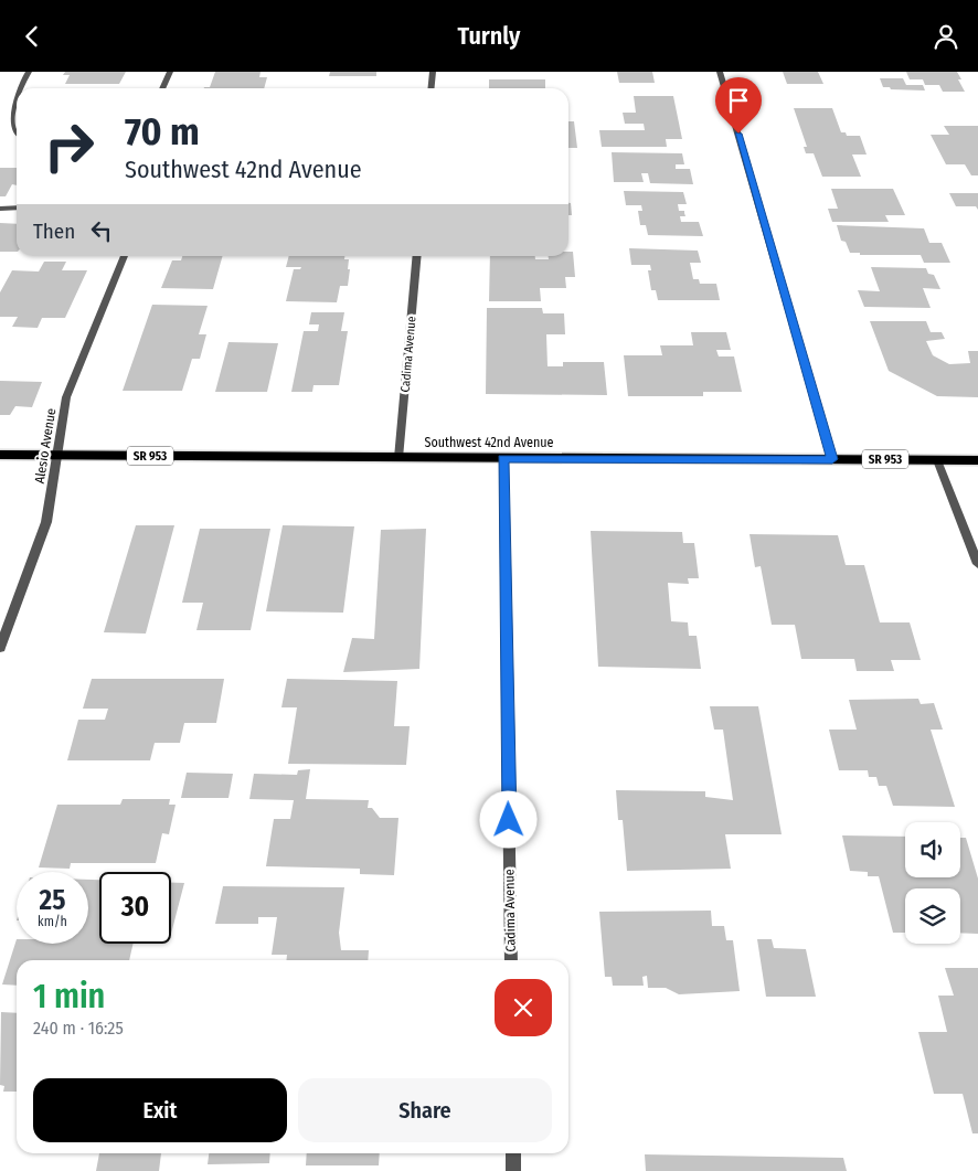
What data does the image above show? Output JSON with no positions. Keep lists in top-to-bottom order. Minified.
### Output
{"streets":{"main road":["Southwest 42nd Avenue","SR 953"],"street":["Cadima Avenue","Alesio Avenue"]},"crossings":[["Cadima Avenue","Southwest 42nd Avenue"],["Southwest 42nd Avenue","Alesio Avenue"]],"page":{"header":"Turnly","turn":["70 m","Southwest 42nd Avenue"],"then":"Then","speed":"25 km/h","limit":"30","heading":["1 min","240 m · 16:25"],"buttons":["Exit","Share"]}}
